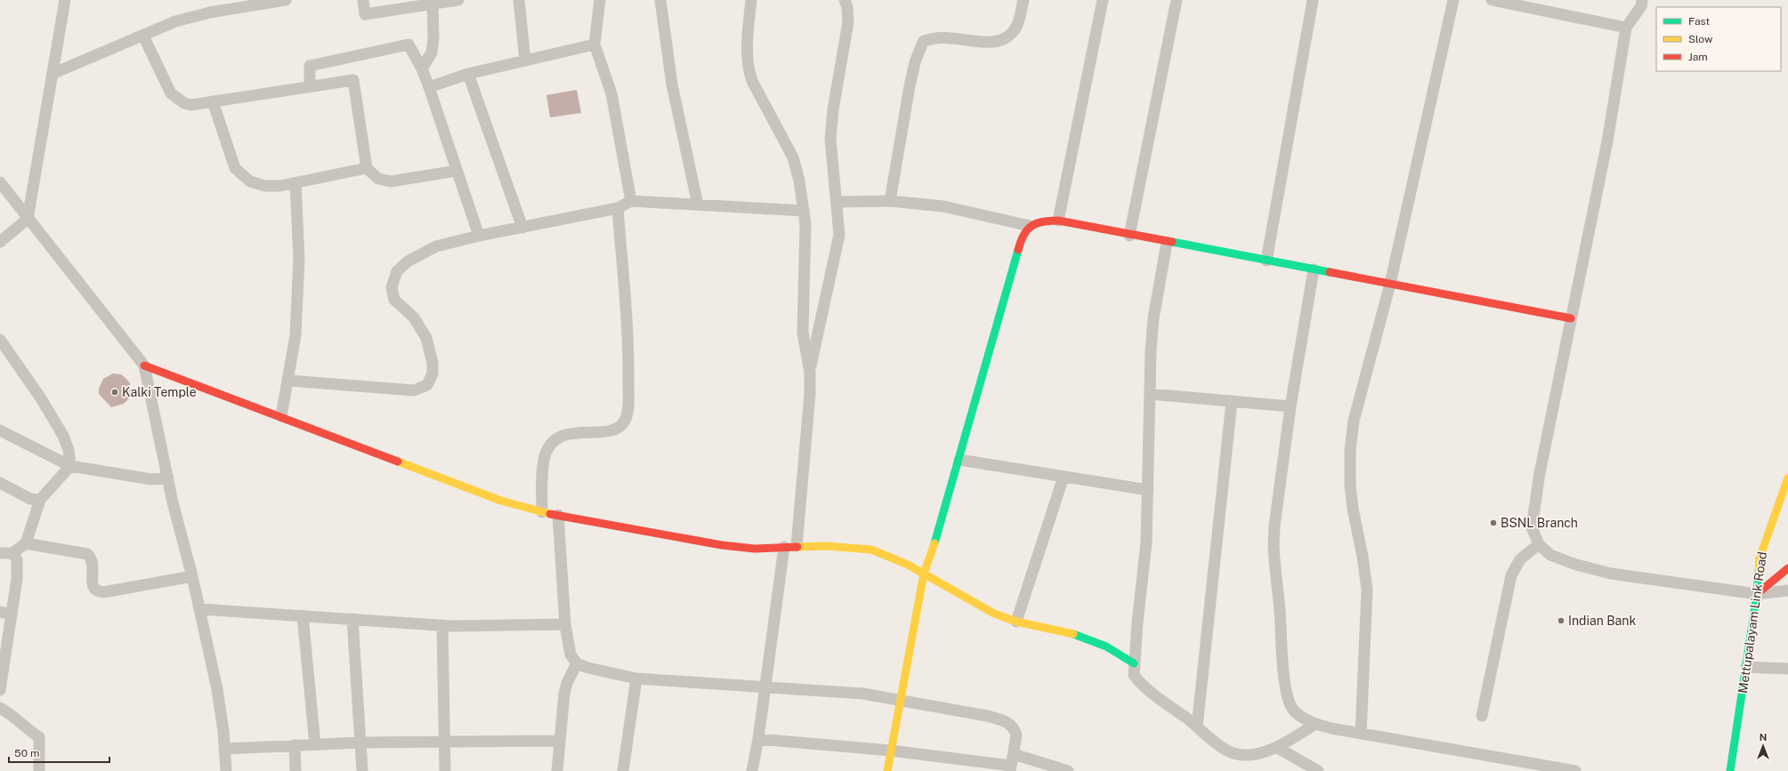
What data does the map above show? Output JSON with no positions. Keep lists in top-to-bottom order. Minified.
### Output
{"streets":{"street":["Mettupalayam Link Road"]},"places":["Kalki Temple","BSNL Branch","Indian Bank"],"legend":["Fast","Slow","Jam"],"scale_bar":"50 m","north":"top"}
